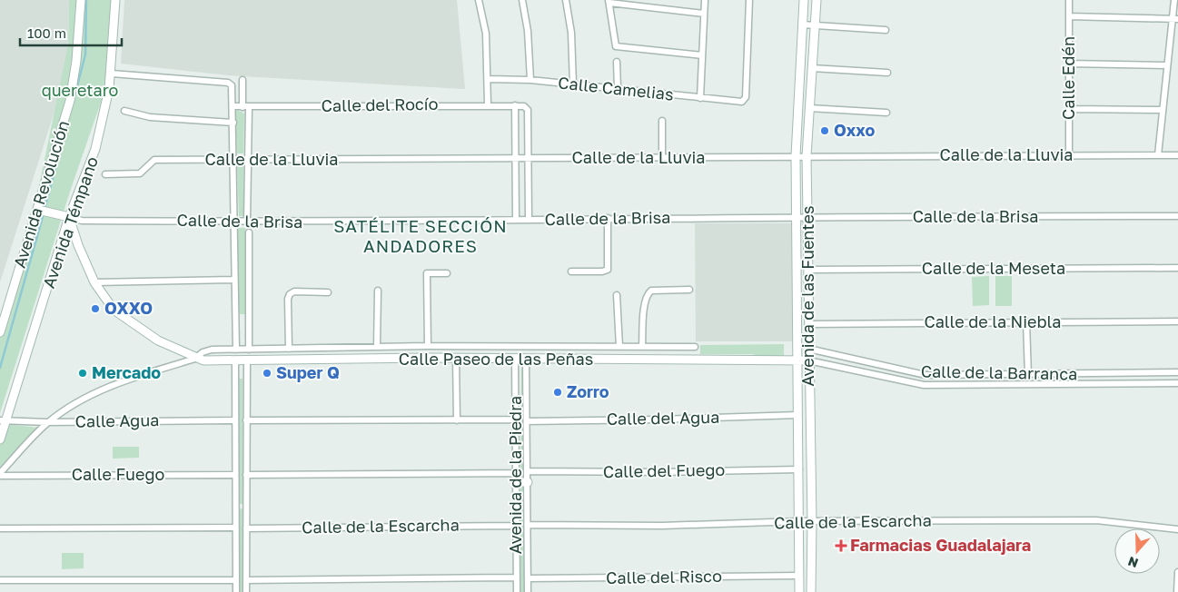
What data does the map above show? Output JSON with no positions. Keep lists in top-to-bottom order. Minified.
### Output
{"streets":{"main road":["Avenida Revolución","Calle de la Brisa","Avenida Témpano","Avenida de las Fuentes","Calle Paseo de las Peñas","Calle de la Barranca"],"street":["Calle Edén","Calle Camelias","Calle del Rocío","Calle de la Lluvia","Calle de la Meseta","Calle de la Niebla","Calle del Agua","Calle Agua","Calle del Fuego","Calle Fuego","Avenida de la Piedra","Calle de la Escarcha","Calle del Risco"]},"crossings":[["Calle Edén","Calle de la Lluvia"],["Calle del Rocío","Calle de la Lluvia"],["Calle de la Lluvia","Avenida de las Fuentes"],["Avenida Revolución","Calle de la Brisa"],["Calle de la Brisa","Avenida Témpano"],["Calle de la Brisa","Avenida de las Fuentes"],["Calle de la Brisa","Calle Paseo de las Peñas"],["Avenida Témpano","Calle Paseo de las Peñas"],["Avenida Témpano","Calle Agua"],["Calle de la Meseta","Avenida de las Fuentes"],["Avenida de las Fuentes","Calle de la Niebla"],["Avenida de las Fuentes","Calle Paseo de las Peñas"],["Avenida de las Fuentes","Calle de la Barranca"],["Avenida de las Fuentes","Calle del Agua"],["Avenida de las Fuentes","Calle del Fuego"],["Avenida de las Fuentes","Calle de la Escarcha"],["Avenida de las Fuentes","Calle del Risco"],["Calle Paseo de las Peñas","Calle de la Barranca"],["Calle Paseo de las Peñas","Avenida de la Piedra"],["Calle del Agua","Avenida de la Piedra"],["Calle del Fuego","Avenida de la Piedra"],["Avenida de la Piedra","Calle de la Escarcha"],["Avenida de la Piedra","Calle del Risco"]],"districts":["SATÉLITE SECCIÓN ANDADORES"],"parks":["queretaro"],"places":{"other":["Oxxo","OXXO","Mercado","Super Q","Zorro"],"health":["Farmacias Guadalajara"]},"scale_bar":"100 m","north":"bottom"}
